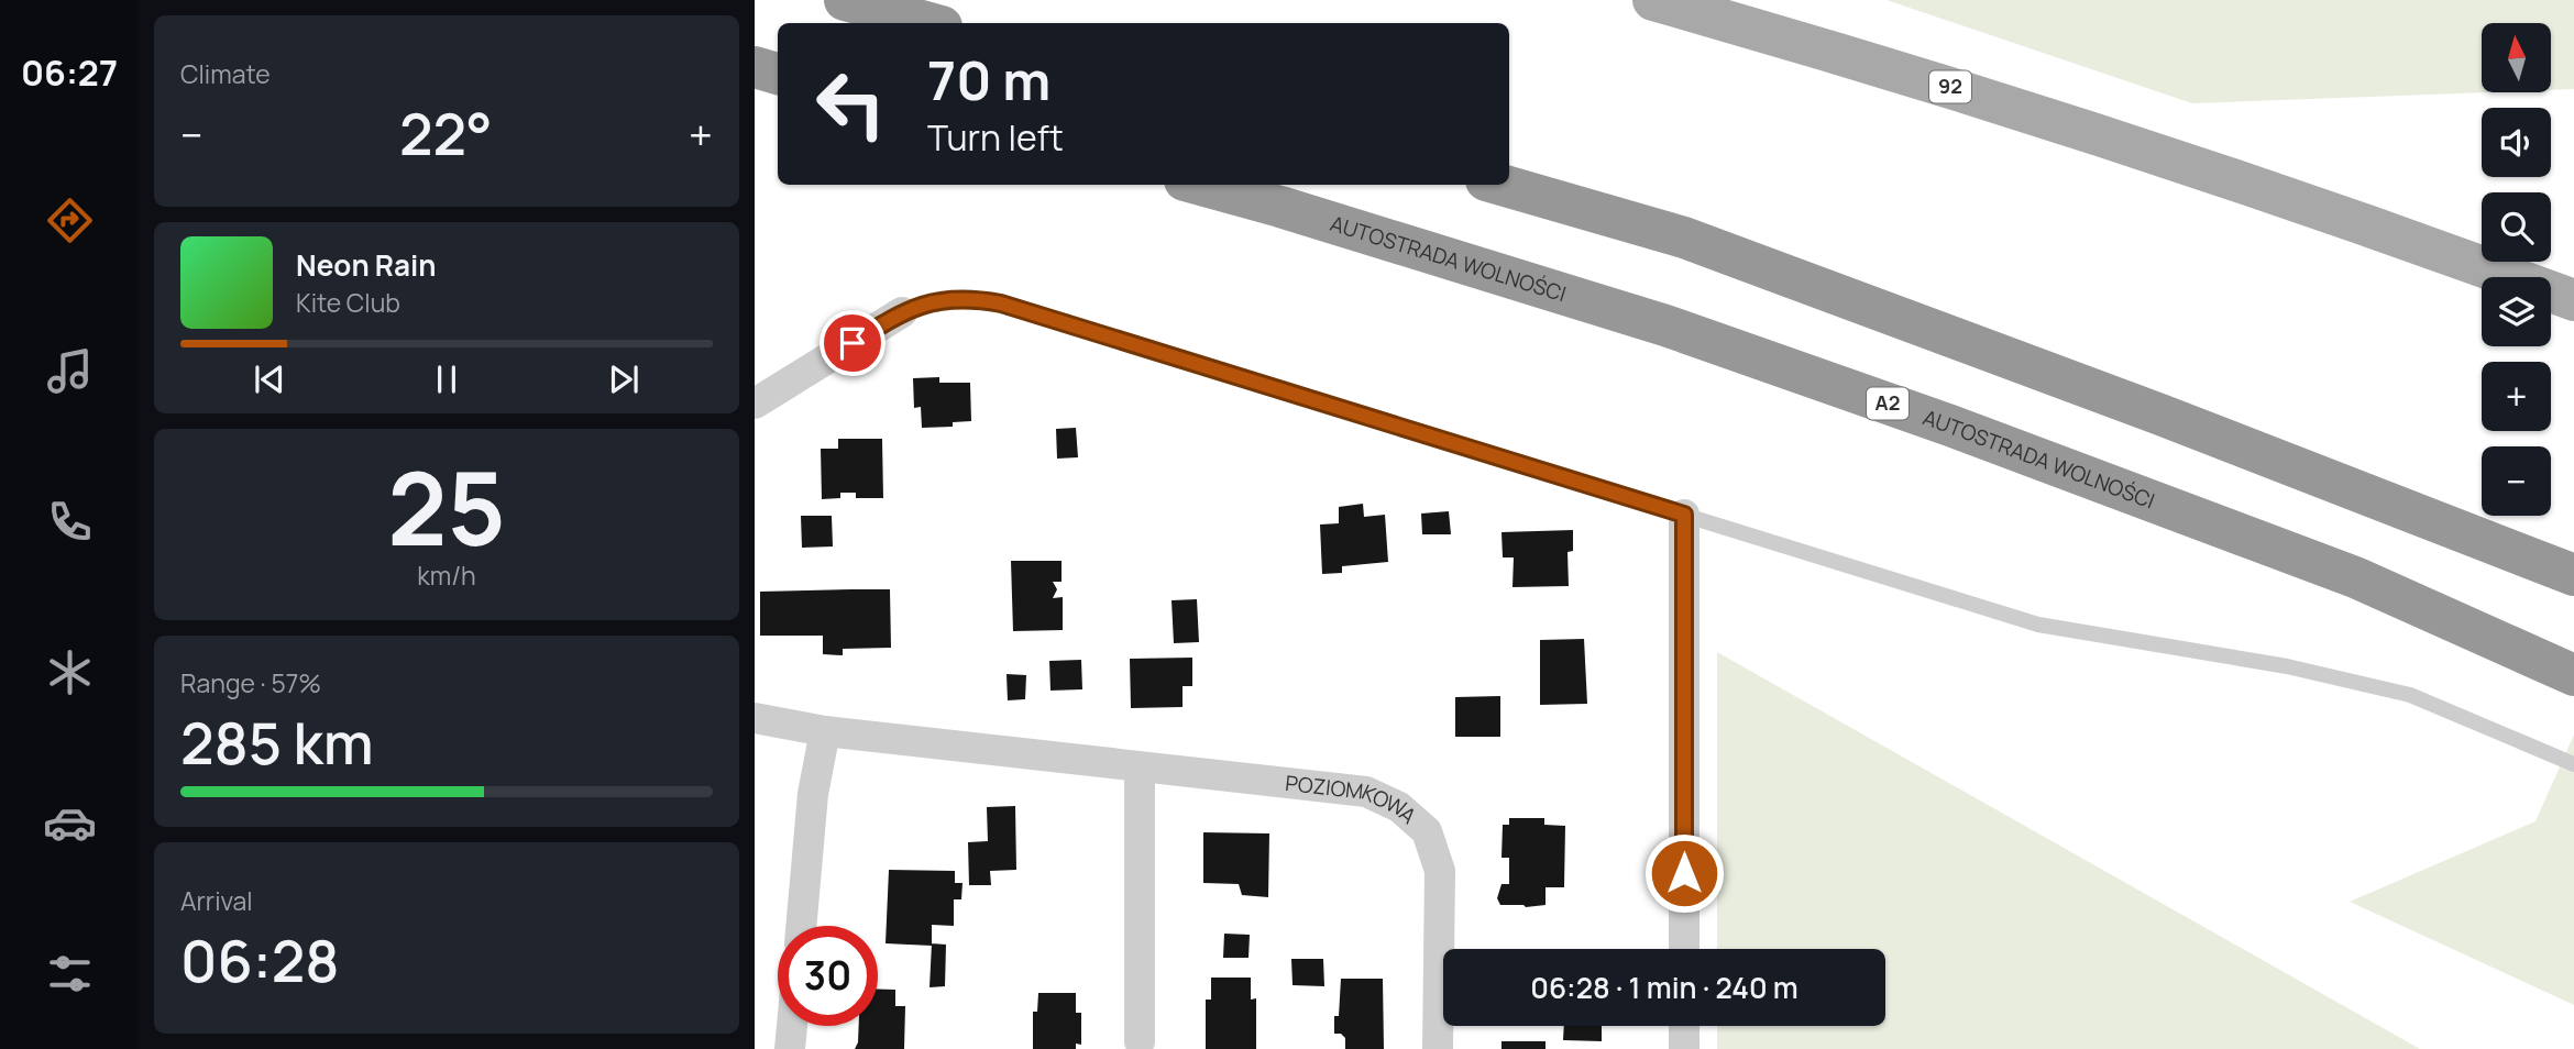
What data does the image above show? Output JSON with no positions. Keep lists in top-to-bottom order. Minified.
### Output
{"streets":{"highway":["AUTOSTRADA WOLNOŚCI","A2"],"main road":["92"],"street":["POZIOMKOWA"]},"north":"top","page":{"tabs":"06:27","tile":["Climate",["25","km/h"],["Range · 57%","285 km"],["Arrival","06:28"]],"map_buttons":["+","−"],"turn":["70 m","Turn left"],"heat":["−","22°","+"],"song":["Neon Rain","Kite Club"],"limit":"30","trip":"06:28 · 1 min · 240 m"}}
